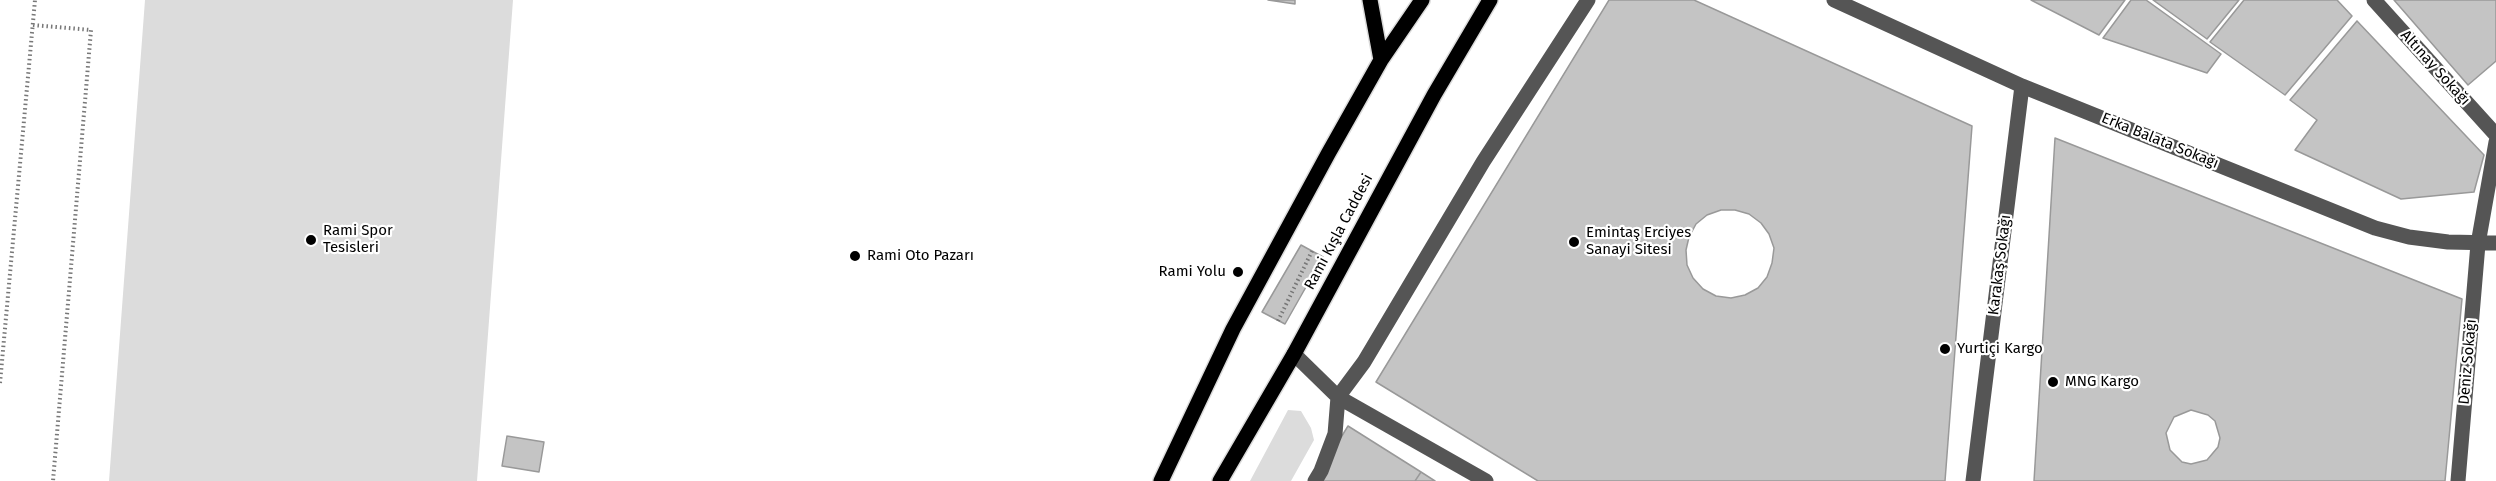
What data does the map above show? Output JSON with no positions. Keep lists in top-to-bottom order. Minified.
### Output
{"streets":{"main road":["Rami Kışla Caddesi"],"street":["Altınay Sokağı","Erka Balata Sokağı","Karakaş Sokağı","Deniz Sokağı"]},"crossings":[["Erka Balata Sokağı","Karakaş Sokağı"],["Erka Balata Sokağı","Deniz Sokağı"]],"places":["Rami Spor Tesisleri","Emintaş Erciyes Sanayi Sitesi","Rami Oto Pazarı","Rami Yolu","Yurtiçi Kargo","MNG Kargo"]}
